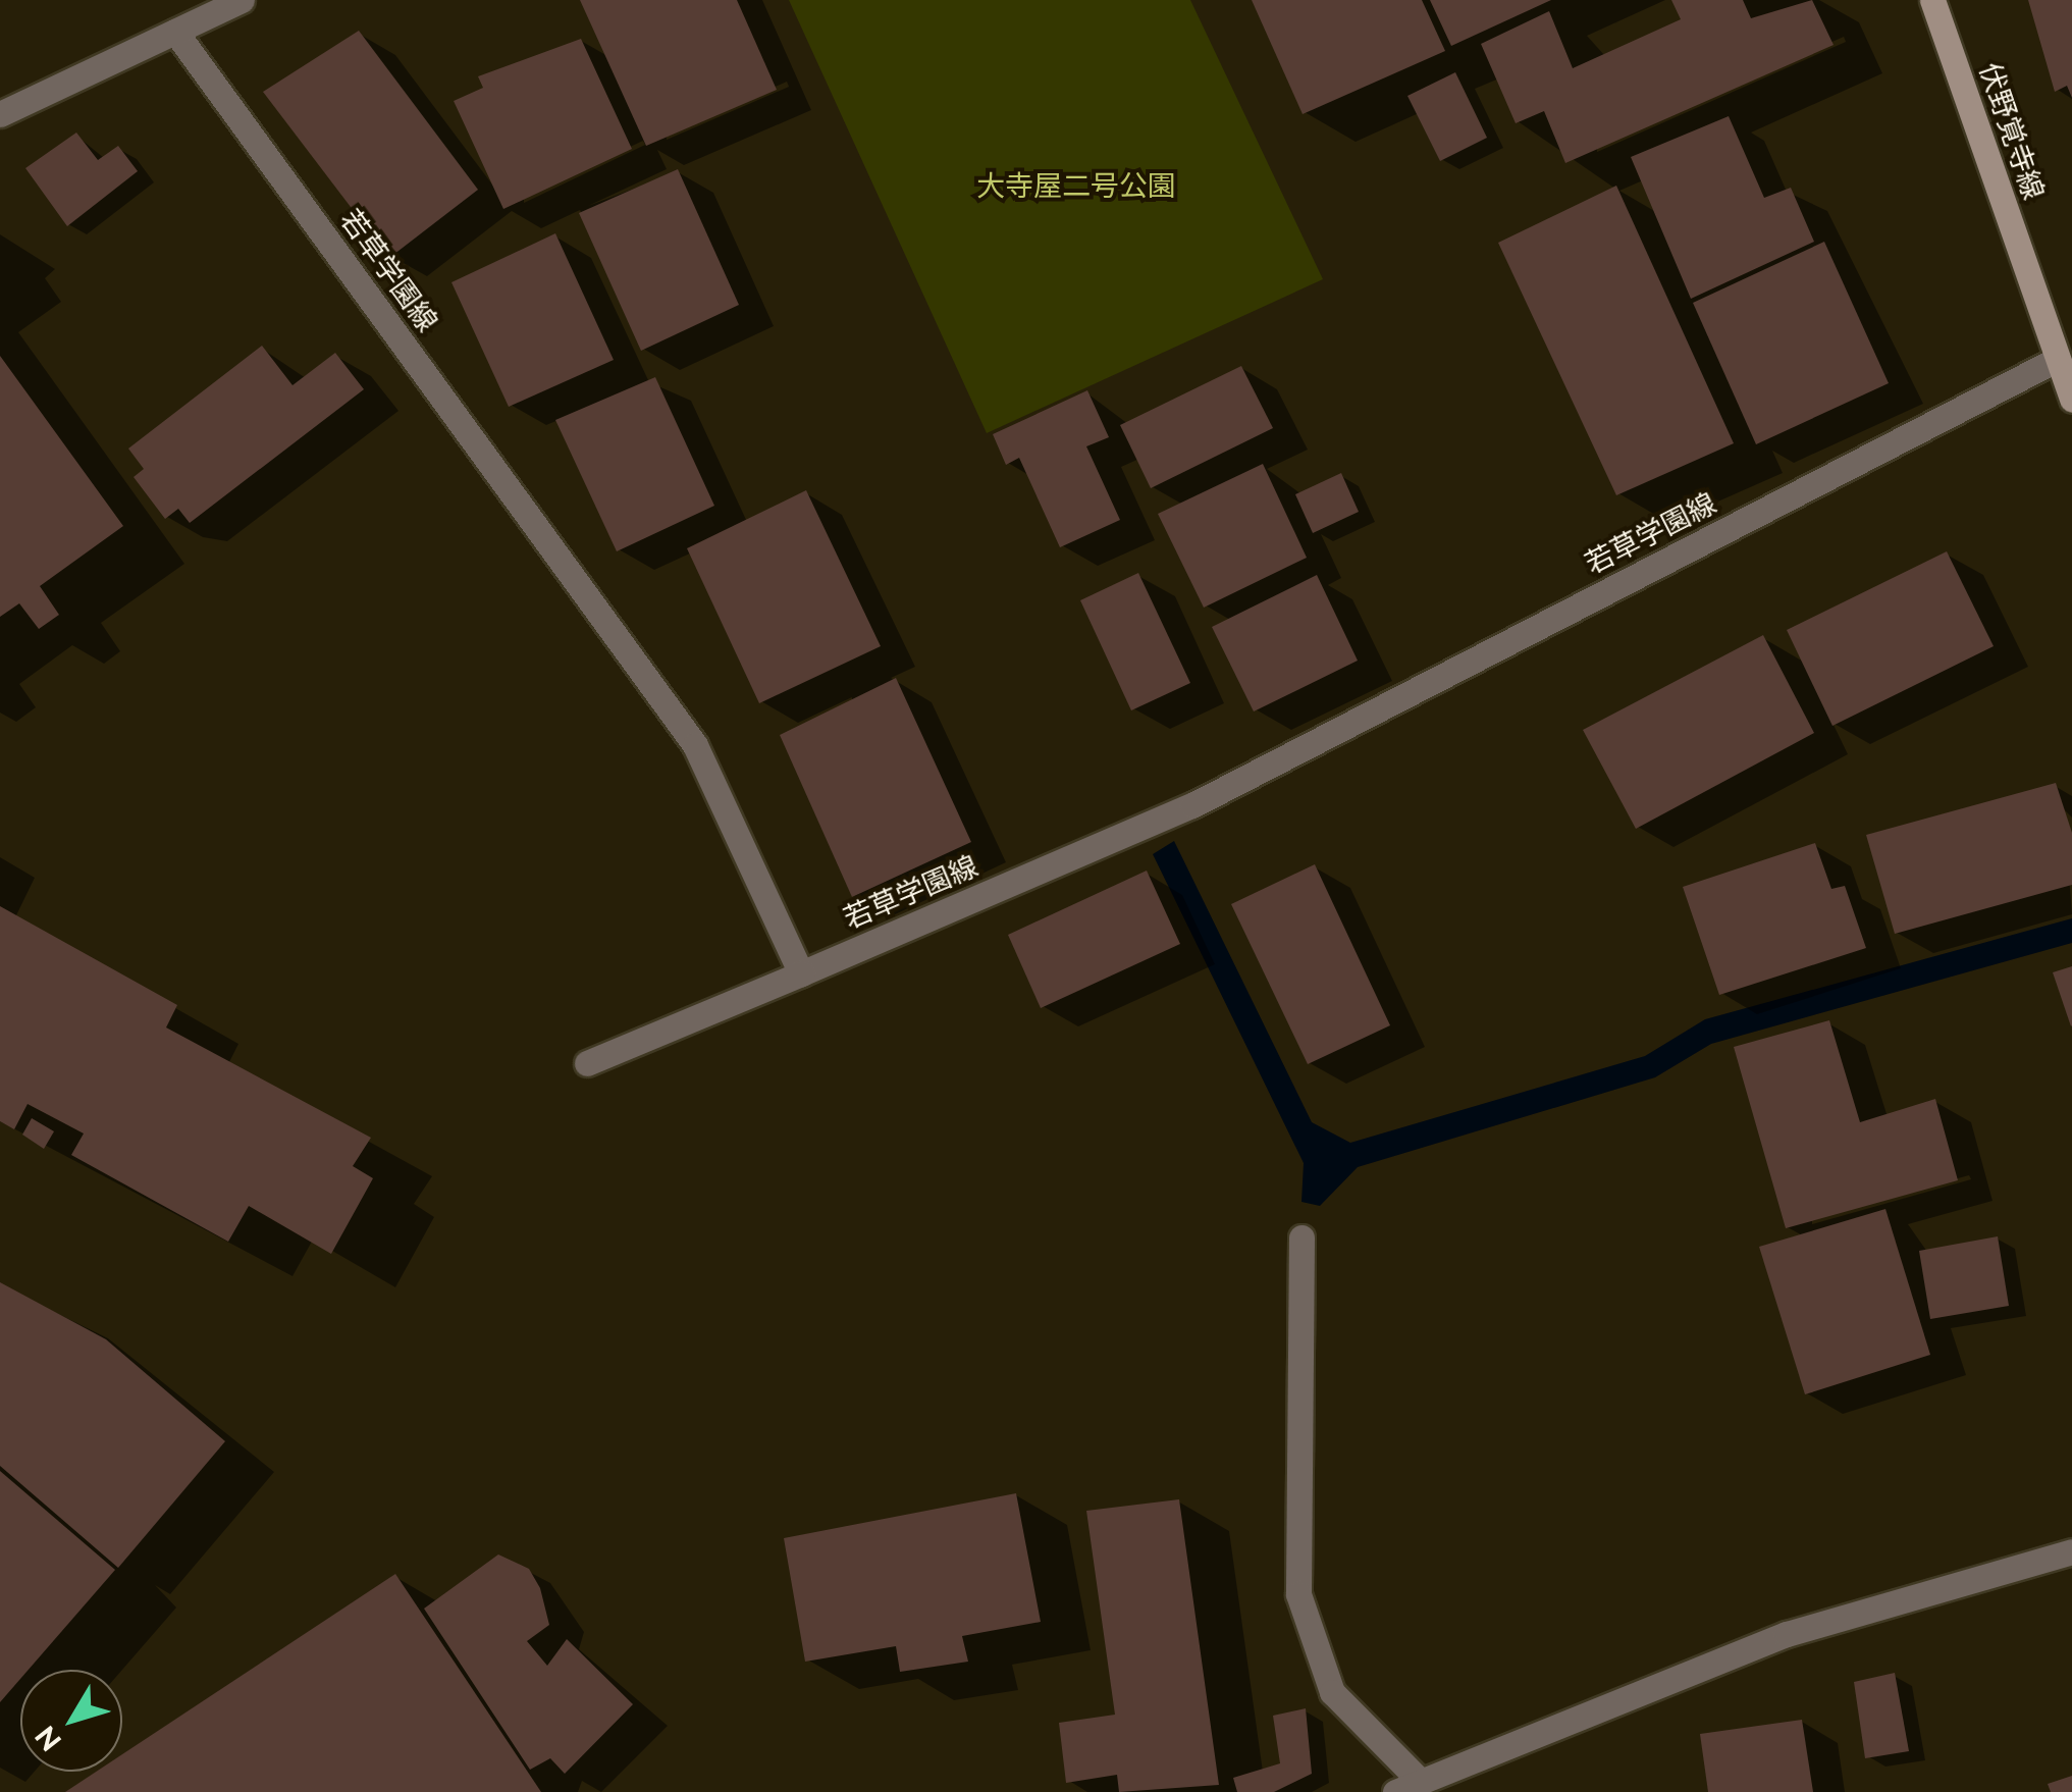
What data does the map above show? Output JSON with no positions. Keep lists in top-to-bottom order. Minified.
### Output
{"streets":{"main road":["伏野覚寺線"],"street":["若草学園線"]},"crossings":[["伏野覚寺線","若草学園線"]],"parks":["大寺屋二号公園"],"north":"bottom left"}
